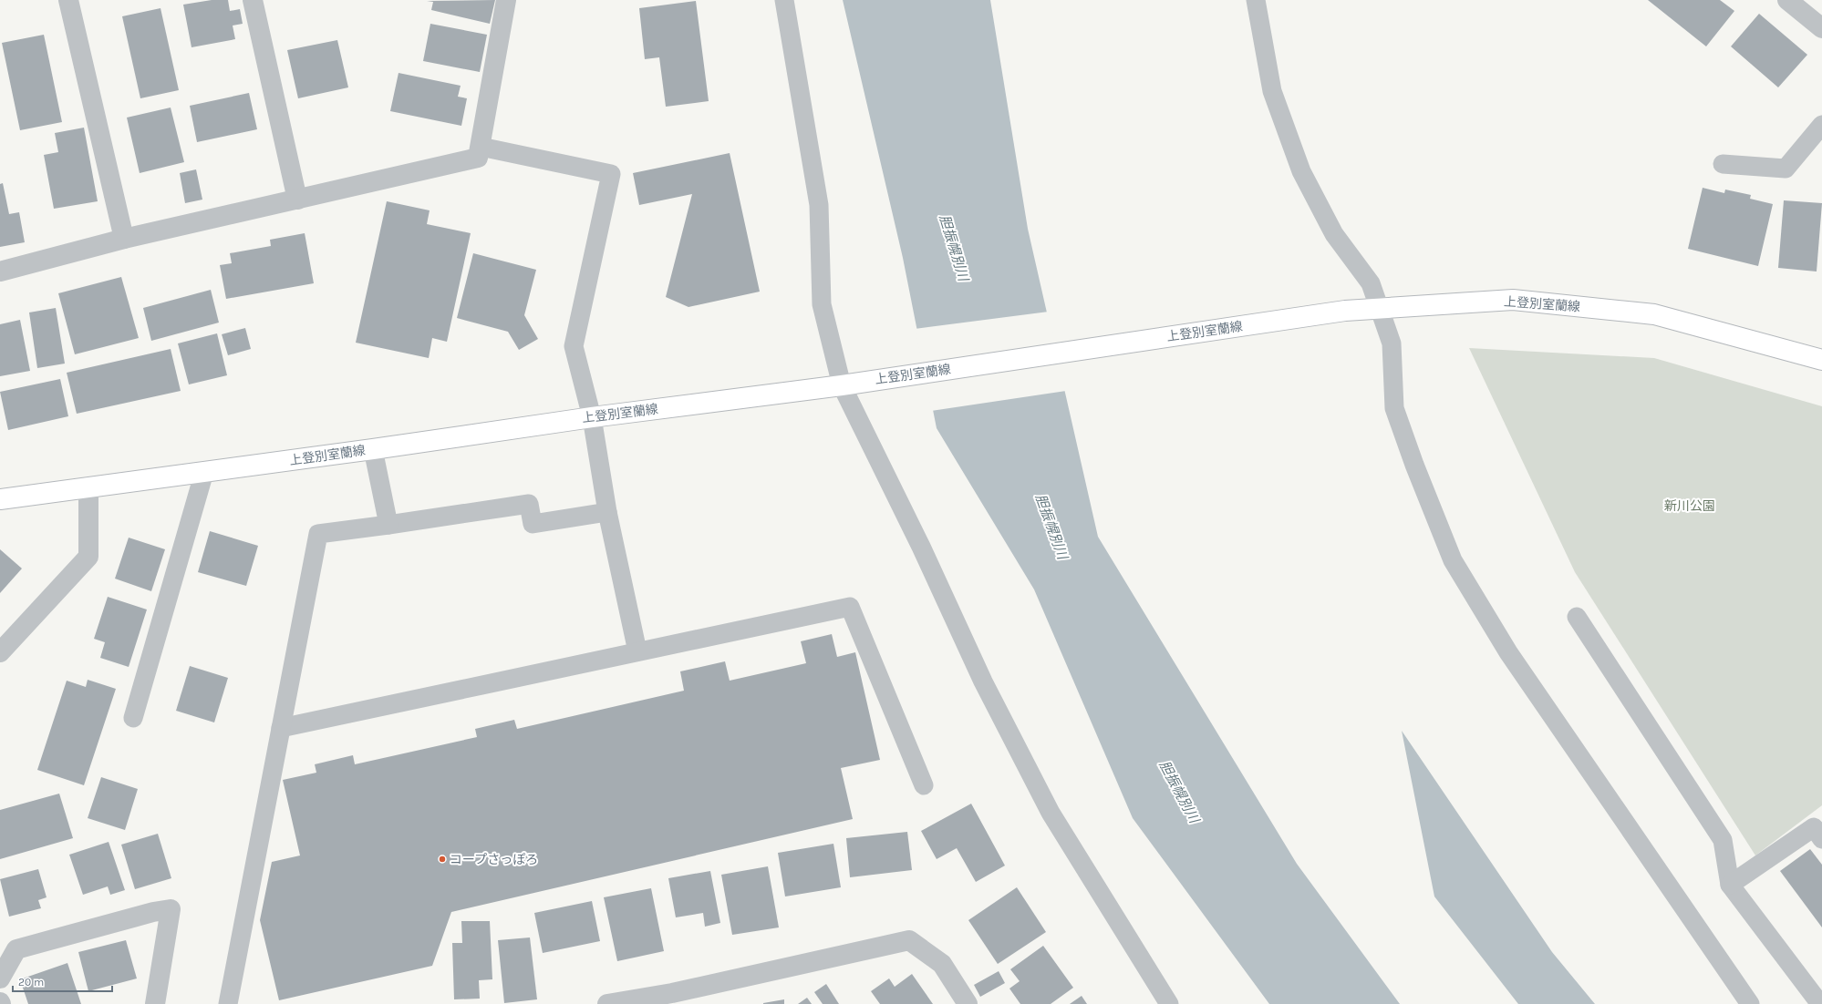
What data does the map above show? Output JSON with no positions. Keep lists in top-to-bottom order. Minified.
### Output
{"streets":{"main road":["上登別室蘭線"]},"water":["胆振幌別川"],"parks":["新川公園"],"places":["コープさっぽろ"],"scale_bar":"20 m"}
